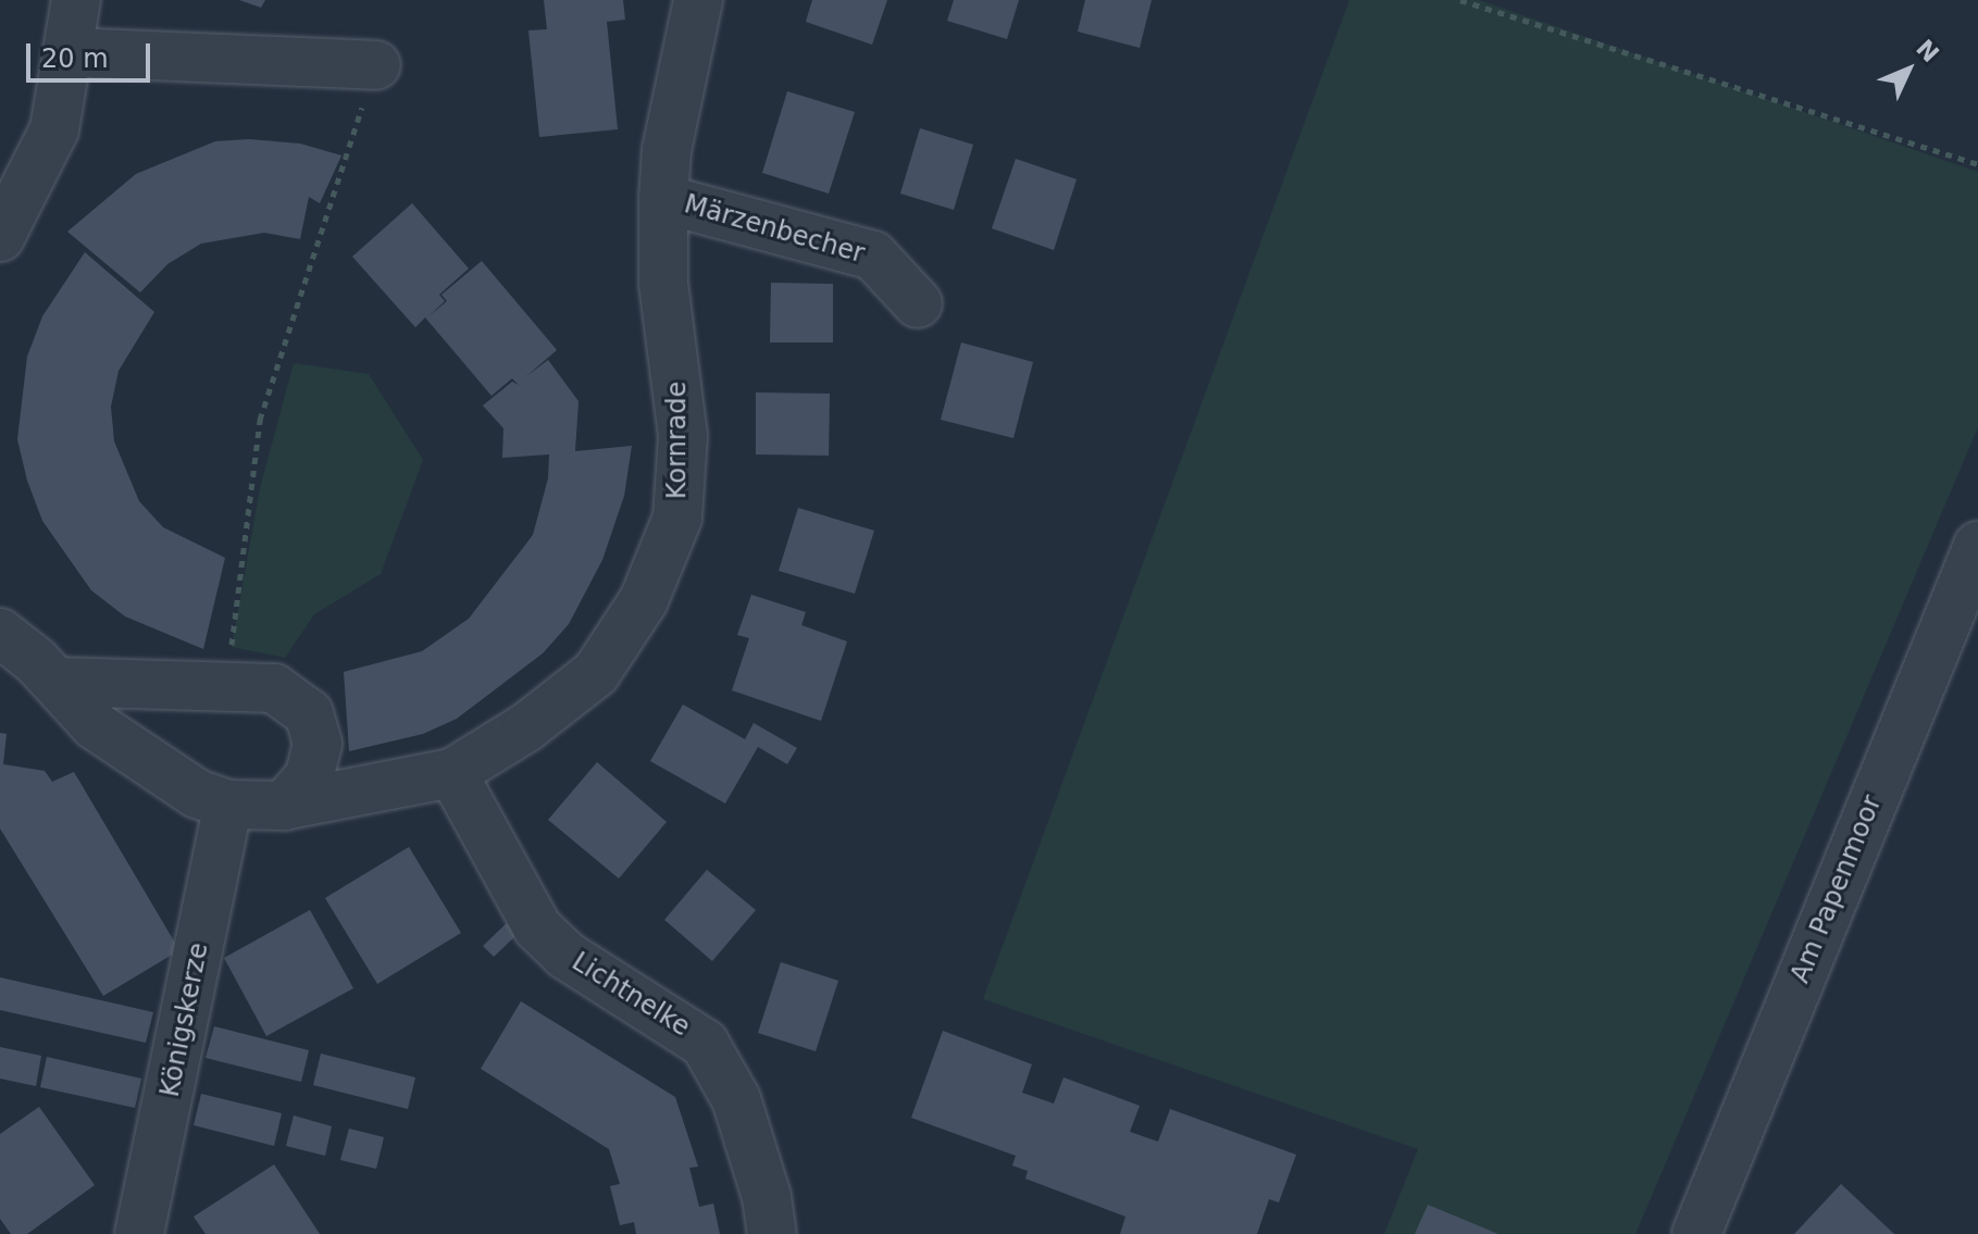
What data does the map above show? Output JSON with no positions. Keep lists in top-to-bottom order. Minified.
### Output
{"streets":{"street":["Märzenbecher","Kornrade","Am Papenmoor","Lichtnelke","Königskerze"]},"crossings":[["Märzenbecher","Kornrade"],["Kornrade","Lichtnelke"],["Kornrade","Königskerze"]],"scale_bar":"20 m","north":"top right"}
